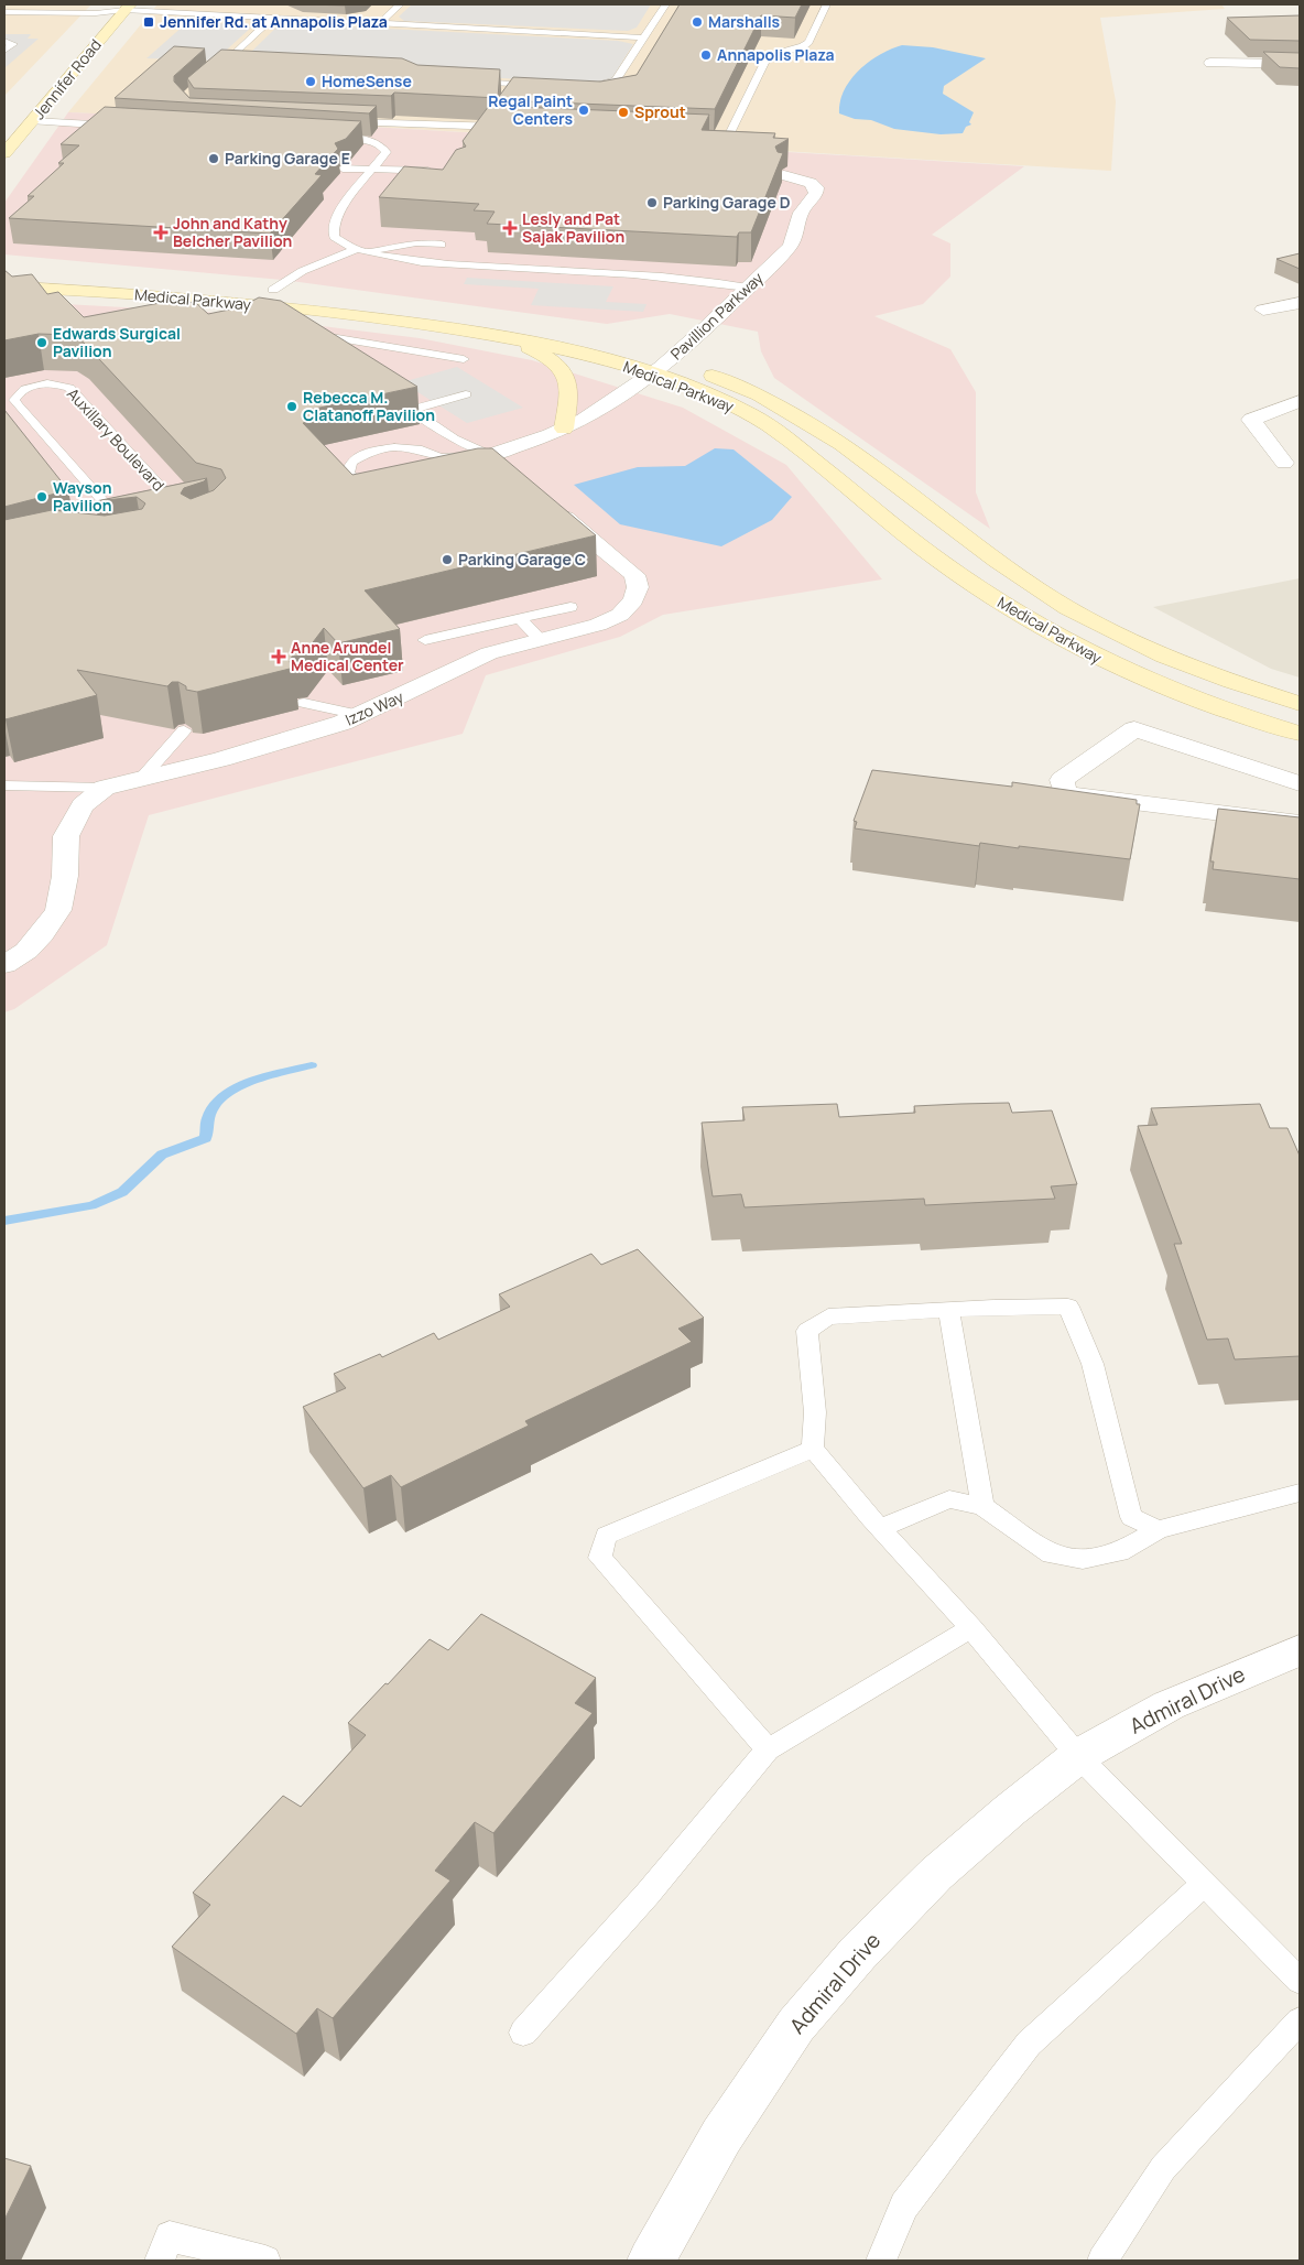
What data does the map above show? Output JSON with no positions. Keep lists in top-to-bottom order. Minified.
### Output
{"streets":{"main road":["Jennifer Road","Medical Parkway"],"street":["Pavillion Parkway","Izzo Way","Admiral Drive"],"lane":["Auxillary Boulevard"]},"crossings":[["Medical Parkway","Pavillion Parkway"]],"places":{"transit":["Jennifer Rd. at Annapolis Plaza"],"other":["Marshalls","Annapolis Plaza","HomeSense","Regal Paint Centers","Sprout","Parking Garage E","Parking Garage D","Edwards Surgical Pavilion","Rebecca M. Clatanoff Pavilion","Wayson Pavilion","Parking Garage C"],"health":["Lesly and Pat Sajak Pavilion","John and Kathy Belcher Pavilion","Anne Arundel Medical Center"]}}
